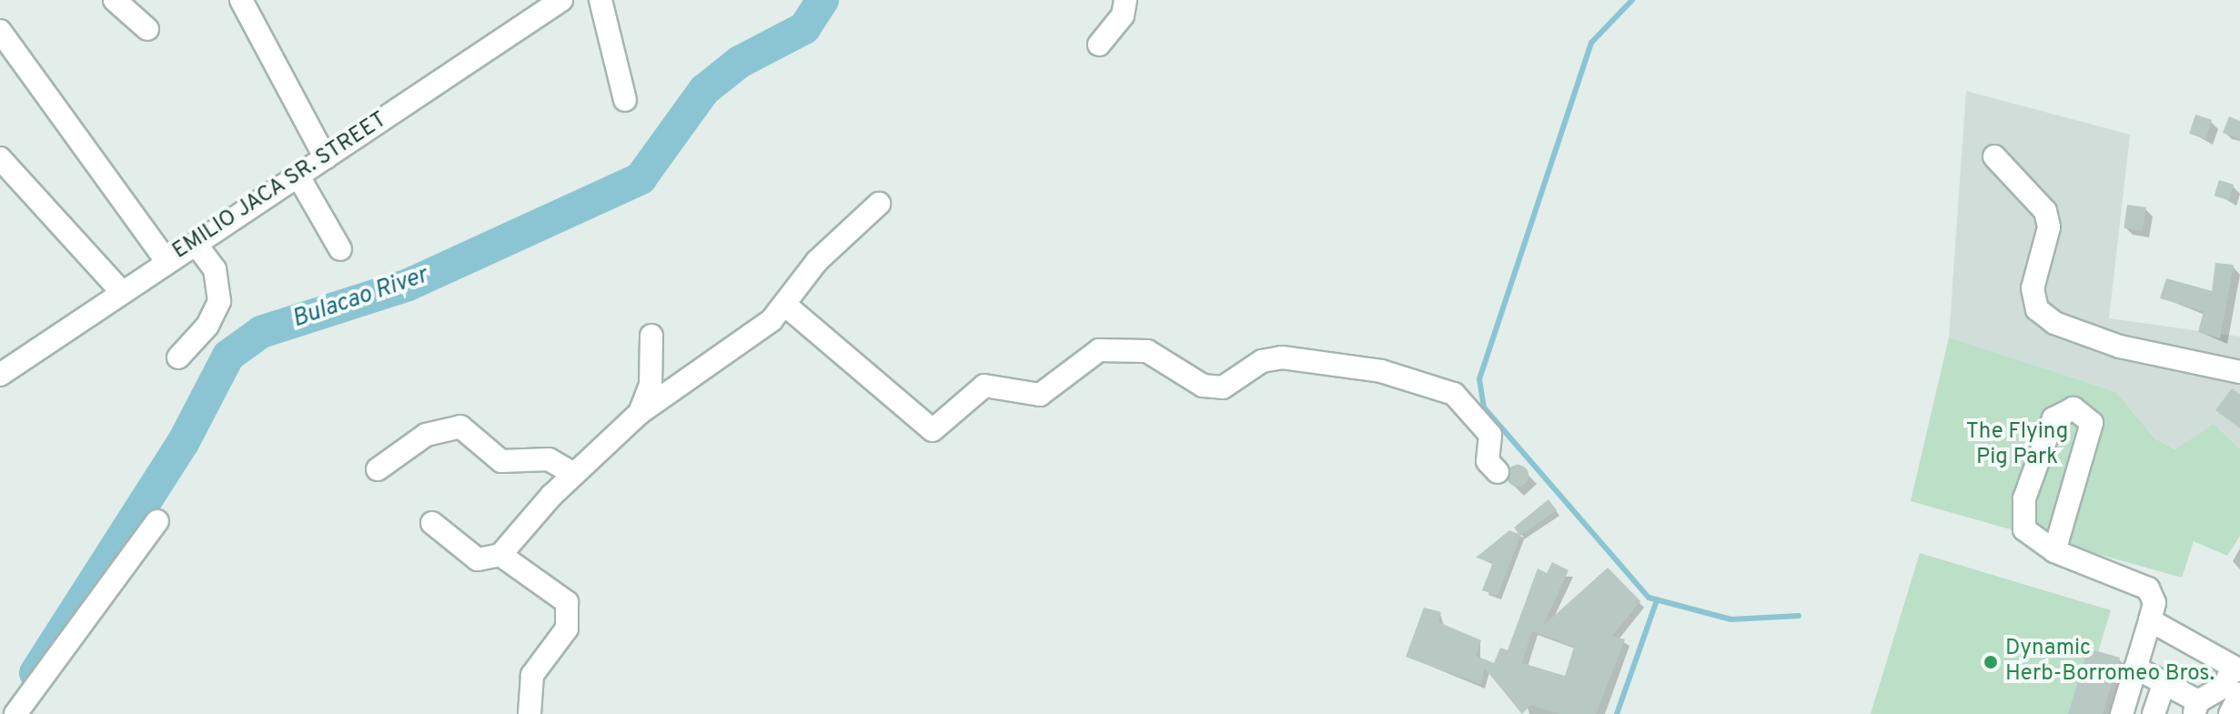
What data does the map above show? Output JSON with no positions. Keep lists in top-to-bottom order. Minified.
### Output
{"streets":{"street":["EMILIO JACA SR. STREET"]},"water":["Bulacao River"],"parks":["The Flying Pig Park"],"places":["Dynamic Herb-Borromeo Bros."]}
